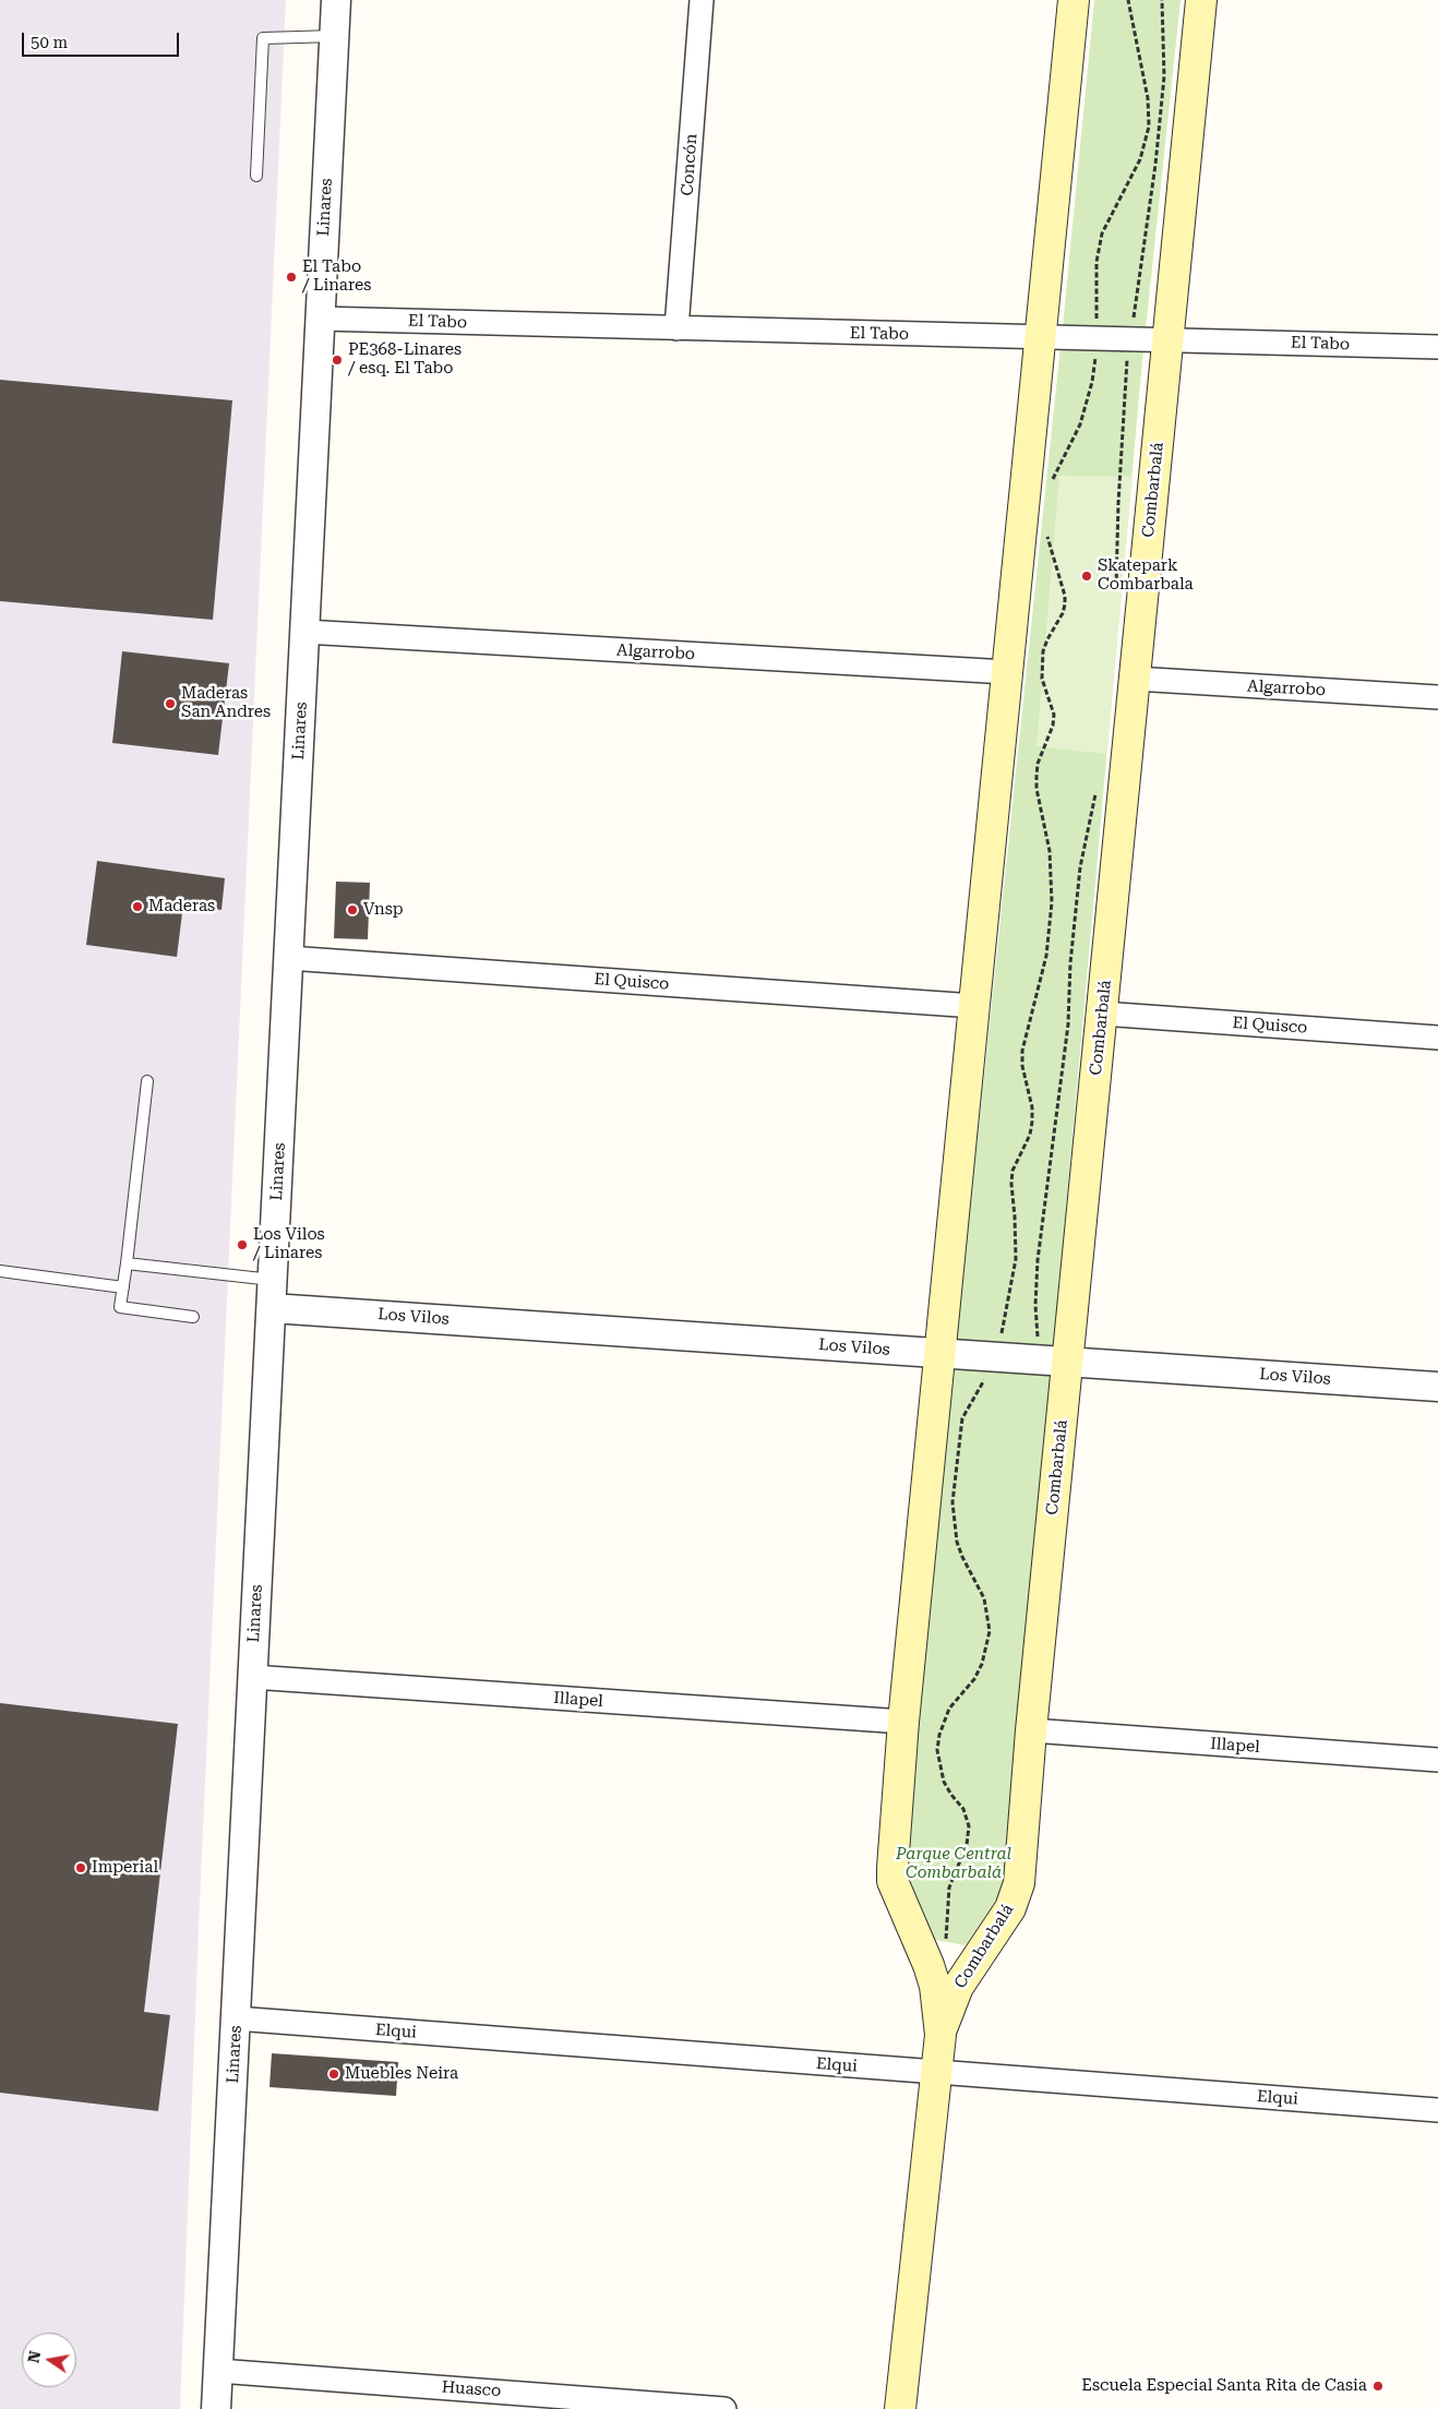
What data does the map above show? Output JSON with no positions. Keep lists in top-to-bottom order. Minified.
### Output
{"streets":{"main road":["Combarbalá"],"street":["Concón","Linares","El Tabo","Algarrobo","El Quisco","Los Vilos","Illapel","Elqui","Huasco"]},"crossings":[["Concón","El Tabo"],["Linares","El Tabo"],["Linares","Algarrobo"],["Linares","El Quisco"],["Linares","Los Vilos"],["Linares","Illapel"],["Linares","Elqui"],["Linares","Huasco"],["El Tabo","Combarbalá"],["Combarbalá","Algarrobo"],["Combarbalá","El Quisco"],["Combarbalá","Los Vilos"],["Combarbalá","Illapel"],["Combarbalá","Elqui"]],"parks":["Parque Central Combarbalá"],"places":["El Tabo / Linares","PE368-Linares / esq. El Tabo","Skatepark Combarbala","Maderas San Andres","Maderas","Vnsp","Los Vilos / Linares","Imperial","Muebles Neira","Escuela Especial Santa Rita de Casia"],"scale_bar":"50 m","north":"left"}
